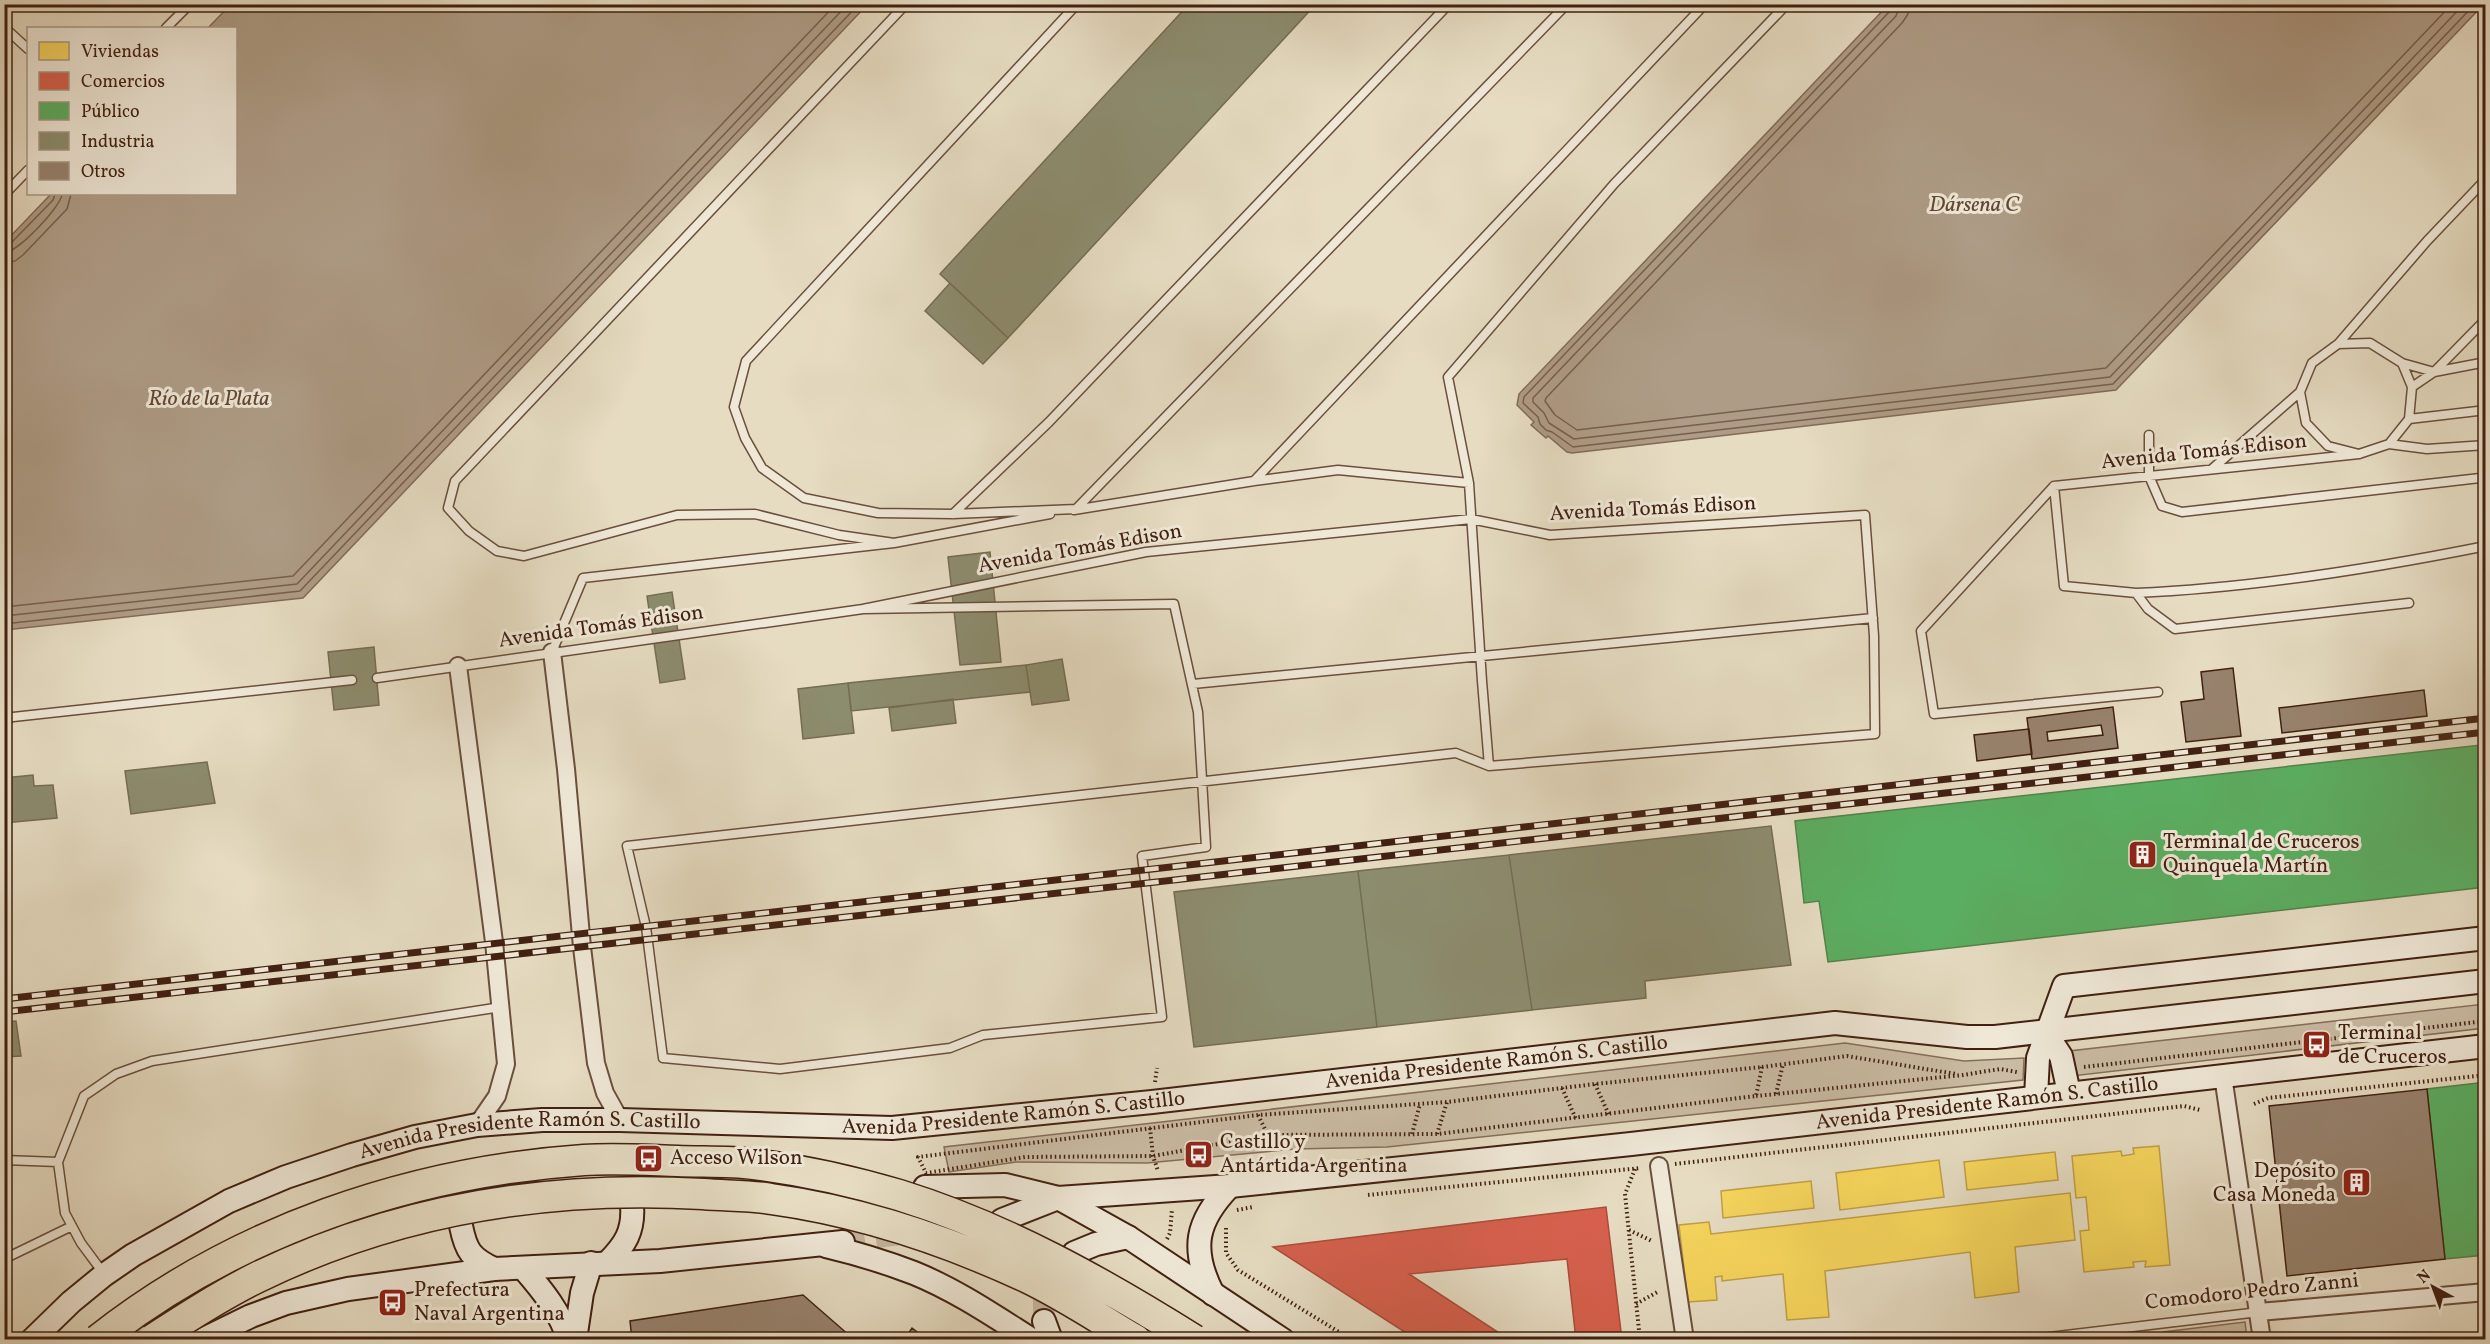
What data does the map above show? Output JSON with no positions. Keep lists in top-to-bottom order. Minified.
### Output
{"streets":{"main road":["Avenida Presidente Ramón S. Castillo"],"street":["Comodoro Pedro Zanni"],"lane":["Avenida Tomás Edison"]},"water":["Dársena C","Río de la Plata"],"places":{"building":["Terminal de Cruceros Quinquela Martín","Depósito Casa Moneda"],"bus stop":["Terminal de Cruceros","Castillo y Antártida Argentina","Acceso Wilson","Prefectura Naval Argentina"]},"legend":["Viviendas","Comercios","Público","Industria","Otros"],"north":"top left"}
